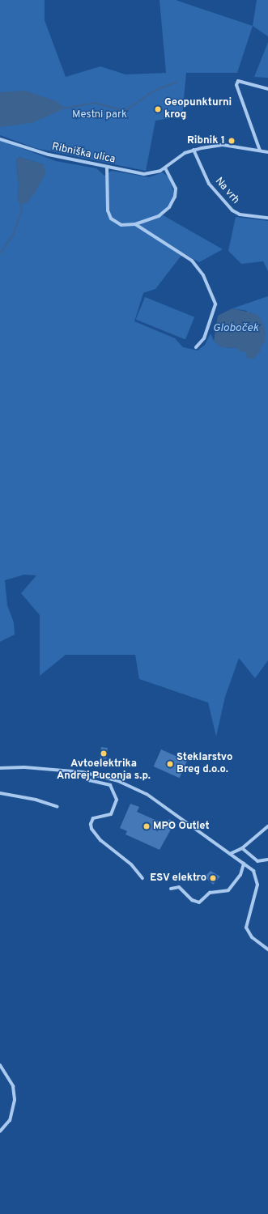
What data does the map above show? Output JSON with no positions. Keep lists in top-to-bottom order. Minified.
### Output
{"streets":{"street":["Ribniška ulica","Na vrh"]},"water":["Globoček"],"parks":["Mestni park"],"places":["Geopunkturni krog","Ribnik 1","Avtoelektrika Andrej Puconja s.p.","Steklarstvo Breg d.o.o.","MPO Outlet","ESV elektro"]}
